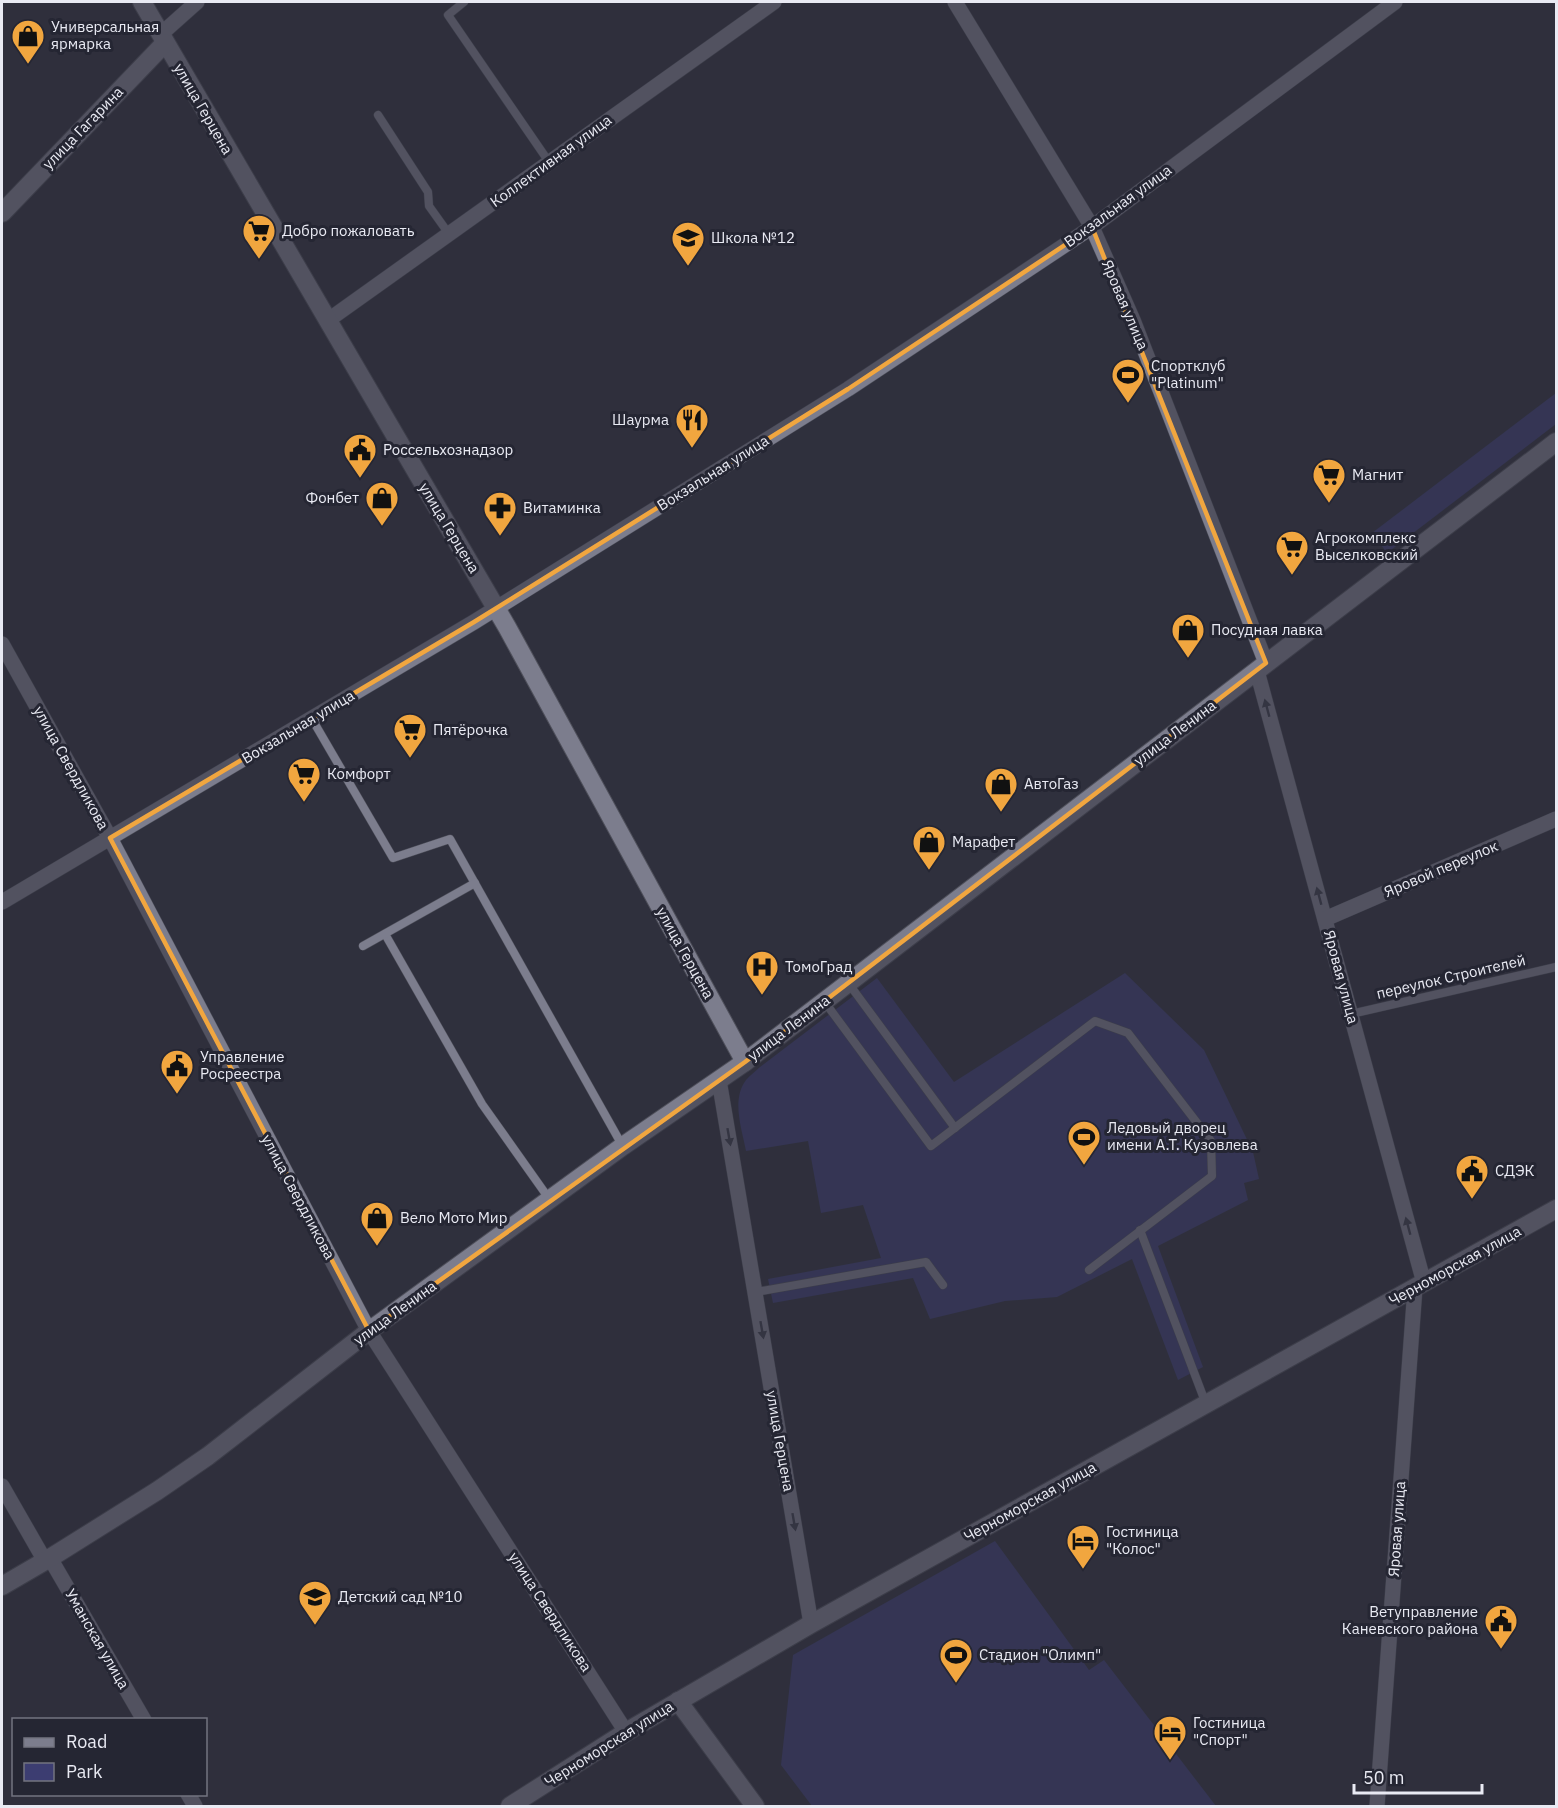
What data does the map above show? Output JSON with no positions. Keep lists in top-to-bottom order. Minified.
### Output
{"streets":{"street":["улица Герцена","улица Гагарина","Коллективная улица","Вокзальная улица","Яровая улица","улица Ленина","улица Свердликова","Яровой переулок","Черноморская улица","Уманская улица"],"lane":["переулок Строителей"]},"crossings":[["улица Герцена","улица Гагарина"],["улица Герцена","Коллективная улица"],["улица Герцена","Вокзальная улица"],["улица Герцена","улица Ленина"],["улица Герцена","Черноморская улица"],["Вокзальная улица","Яровая улица"],["Вокзальная улица","улица Свердликова"],["Яровая улица","улица Ленина"],["Яровая улица","Яровой переулок"],["Яровая улица","переулок Строителей"],["Яровая улица","Черноморская улица"],["улица Ленина","улица Свердликова"],["улица Ленина","Уманская улица"],["улица Свердликова","Черноморская улица"]],"places":{"shop":["Универсальная ярмарка","Фонбет","Посудная лавка","АвтоГаз","Марафет","Вело Мото Мир"],"supermarket":["Добро пожаловать","Магнит","Агрокомплекс Выселковский","Пятёрочка","Комфорт"],"school or university":["Школа №12","Детский сад №10"],"sports":["Спортклуб \"Platinum\"","Ледовый дворец имени А.Т. Кузовлева","Стадион \"Олимп\""],"restaurant":["Шаурма"],"public building":["Россельхознадзор","Управление Росреестра","СДЭК","Ветуправление Каневского района"],"pharmacy":["Витаминка"],"hospital":["ТомоГрад"],"hotel":["Гостиница \"Колос\"","Гостиница \"Спорт\""]},"legend":["Road","Park"],"scale_bar":"50 m"}
